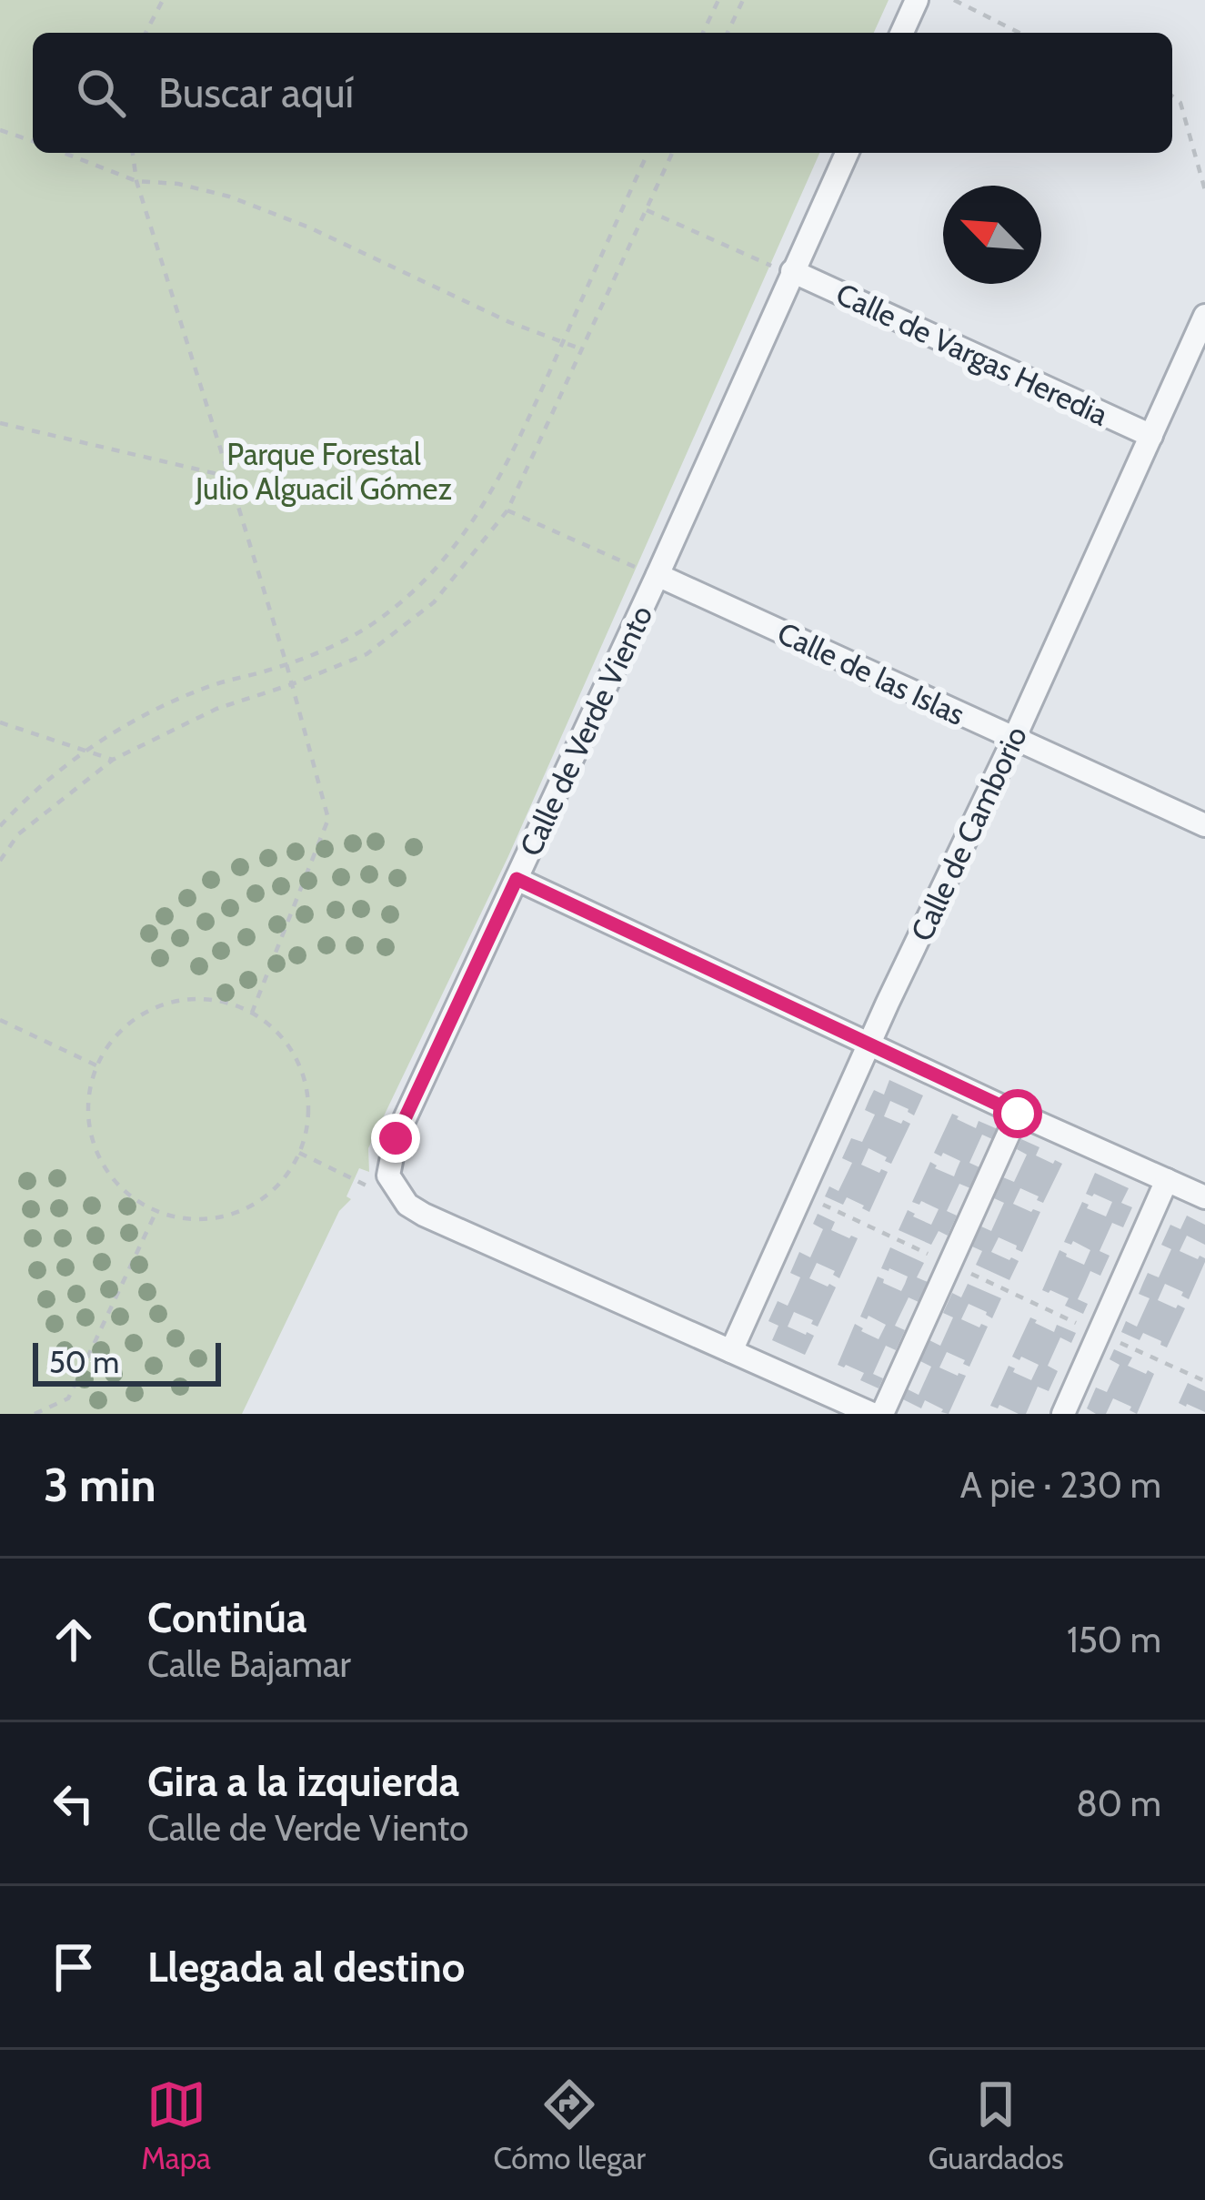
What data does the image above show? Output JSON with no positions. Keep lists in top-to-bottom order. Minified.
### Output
{"streets":{"street":["Calle de Vargas Heredia","Calle de las Islas","Calle de Verde Viento","Calle de Camborio"]},"crossings":[["Calle de Vargas Heredia","Calle de Verde Viento"],["Calle de Vargas Heredia","Calle de Camborio"],["Calle de las Islas","Calle de Verde Viento"],["Calle de las Islas","Calle de Camborio"],["Calle de Verde Viento","Calle de Camborio"]],"parks":["Parque Forestal Julio Alguacil Gómez"],"scale_bar":"50 m","north":"top left","page":{"search":"Buscar aquí","scale":"50 m","heading":["3 min","A pie · 230 m"],"list":[["Continúa","Calle Bajamar","150 m"],["Gira a la izquierda","Calle de Verde Viento","80 m"],"Llegada al destino"],"nav":["Mapa","Cómo llegar","Guardados"]}}
